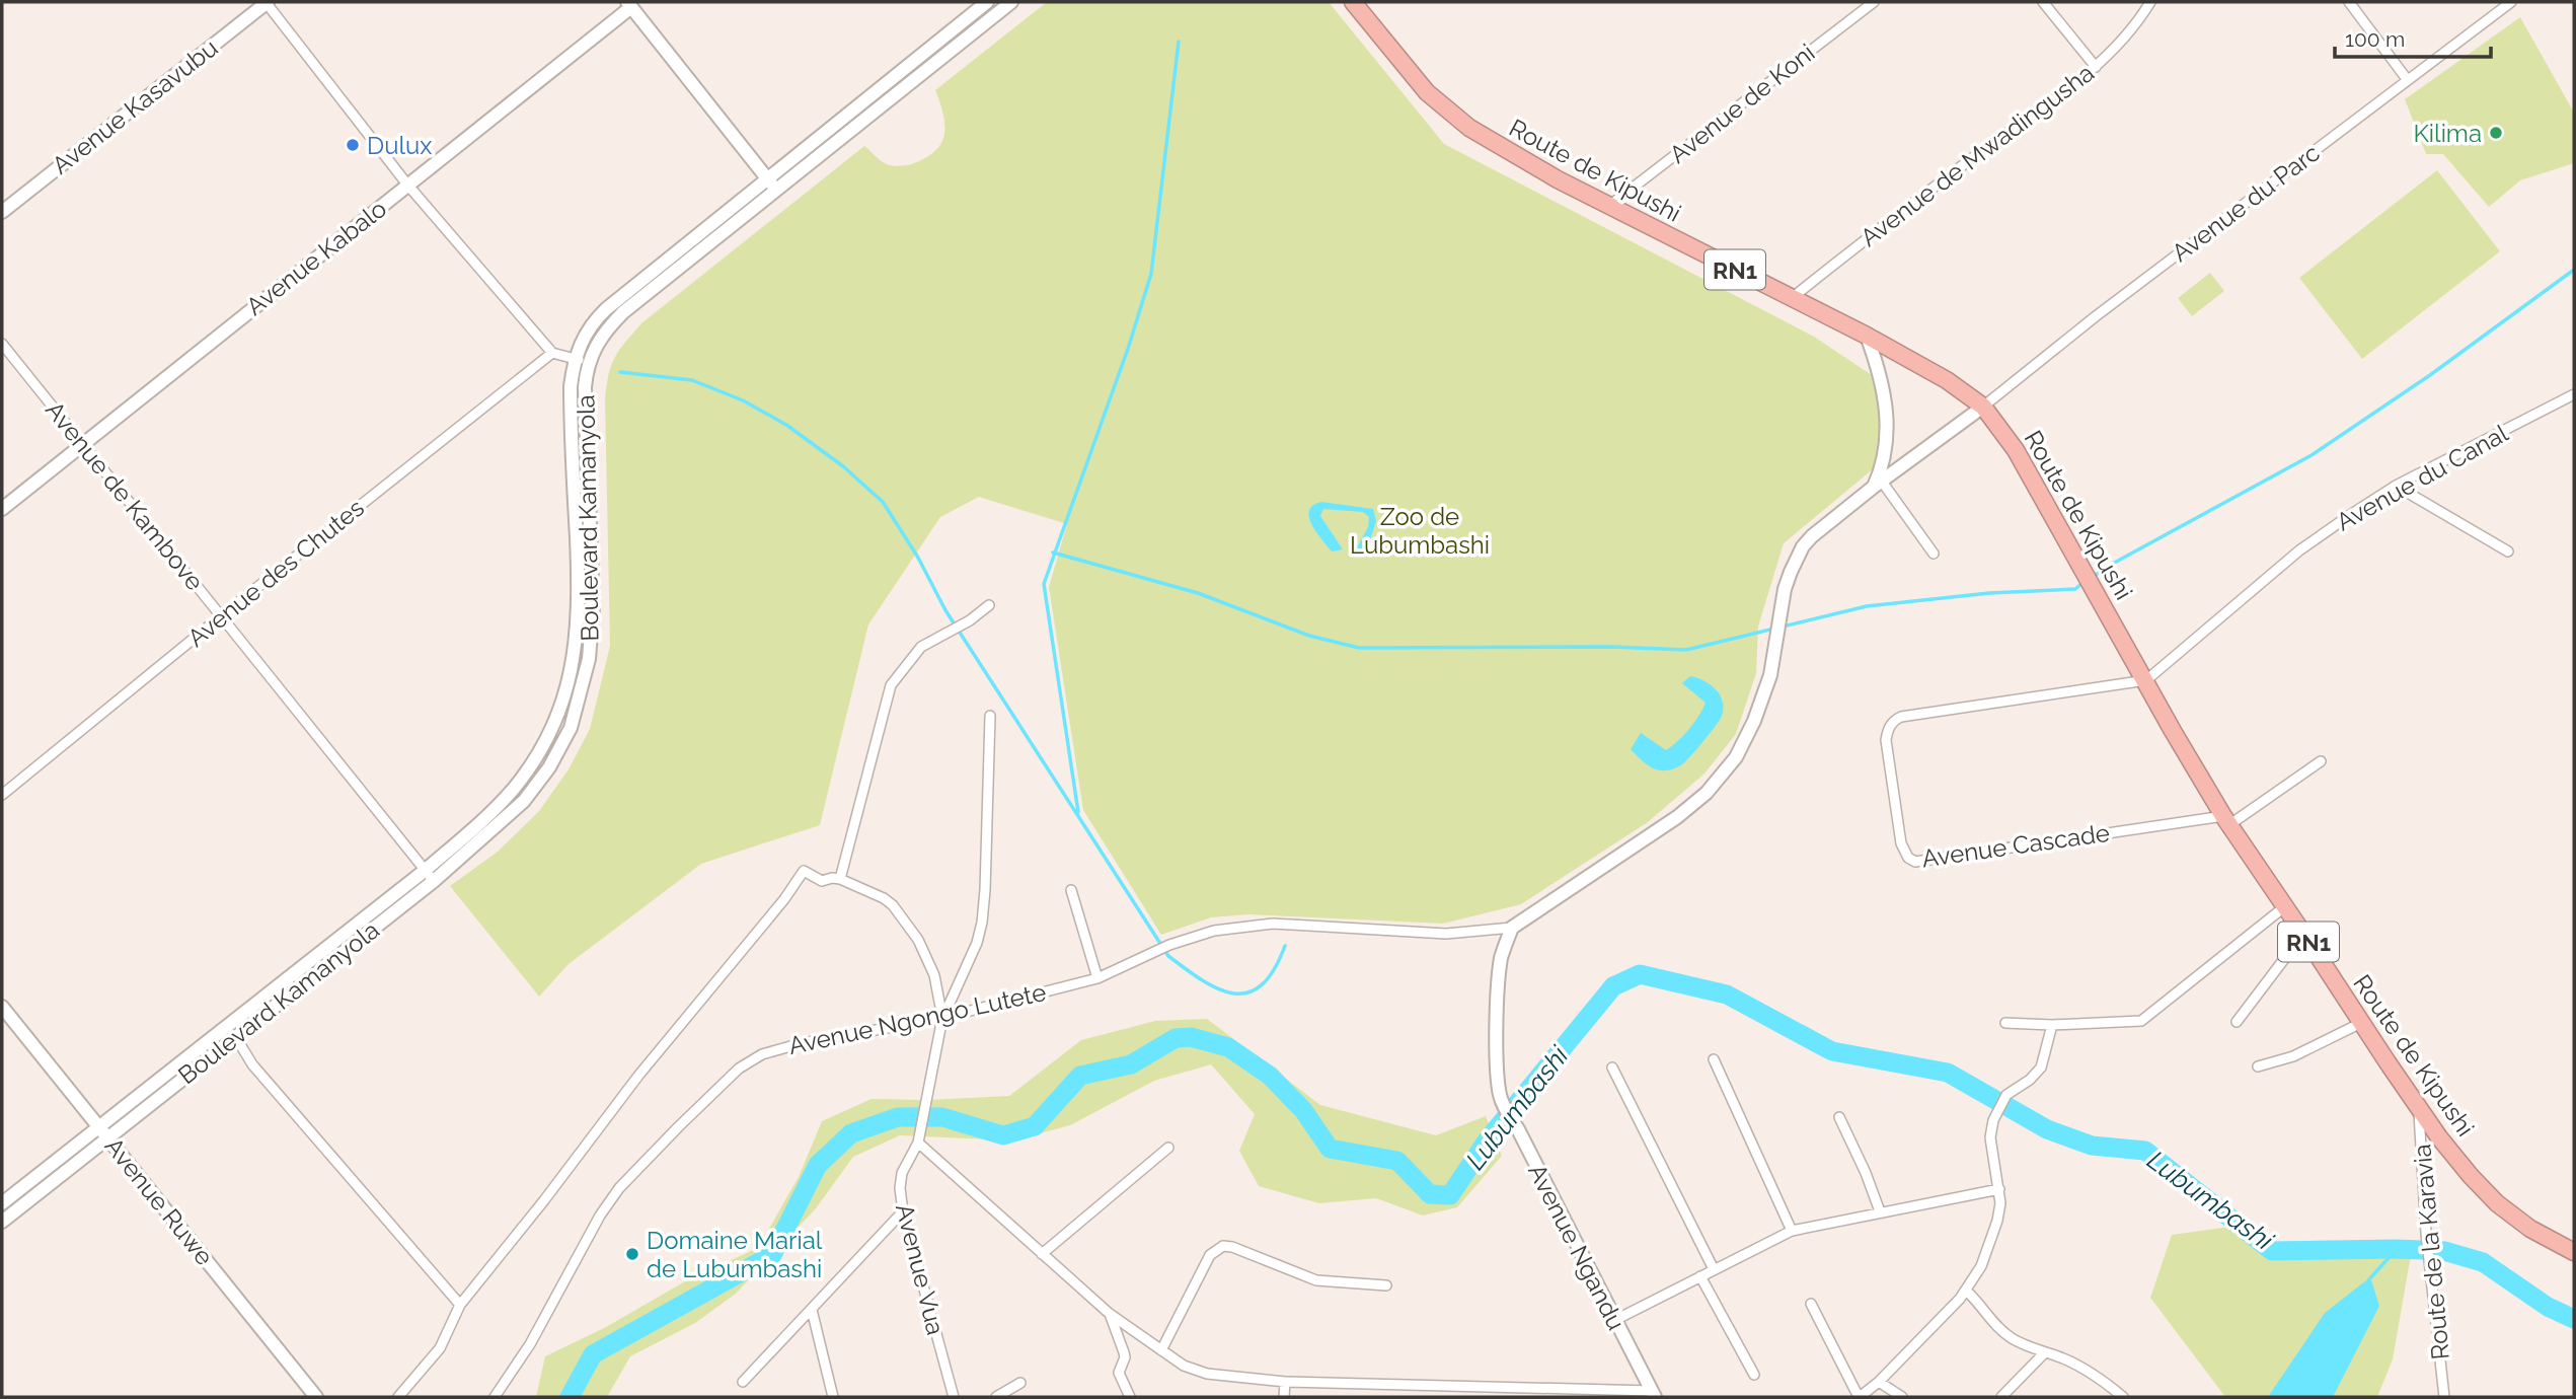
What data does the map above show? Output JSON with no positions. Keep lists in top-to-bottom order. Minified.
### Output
{"streets":{"highway":["Route de Kipushi","RN1"],"main road":["Avenue Kasavubu","Avenue Kabalo","Boulevard Kamanyola","Avenue Ngongo Lutete","Avenue Ruwe","Avenue Ngandu"],"street":["Avenue de Koni","Avenue de Mwadingusha","Avenue du Parc","Avenue du Canal","Avenue de Kambove","Avenue des Chutes","Avenue Cascade","Route de la Karavia","Avenue Vua"]},"crossings":[["Avenue de Koni","Route de Kipushi"],["Avenue de Mwadingusha","Route de Kipushi"],["Route de Kipushi","Avenue du Parc"],["Route de Kipushi","Avenue du Canal"],["Route de Kipushi","Avenue Cascade"],["Route de Kipushi","Avenue Ngongo Lutete"],["Route de Kipushi","Route de la Karavia"],["Avenue du Parc","Avenue Ngongo Lutete"],["Avenue Kabalo","Avenue de Kambove"],["Avenue du Canal","Avenue Cascade"],["Avenue de Kambove","Boulevard Kamanyola"],["Avenue de Kambove","Avenue des Chutes"],["Boulevard Kamanyola","Avenue Ruwe"],["Avenue Ngongo Lutete","Avenue Ngandu"],["Avenue Ngongo Lutete","Avenue Vua"]],"water":["Lubumbashi"],"parks":["Zoo de Lubumbashi"],"places":["Kilima","Dulux","Domaine Marial de Lubumbashi"],"scale_bar":"100 m"}
